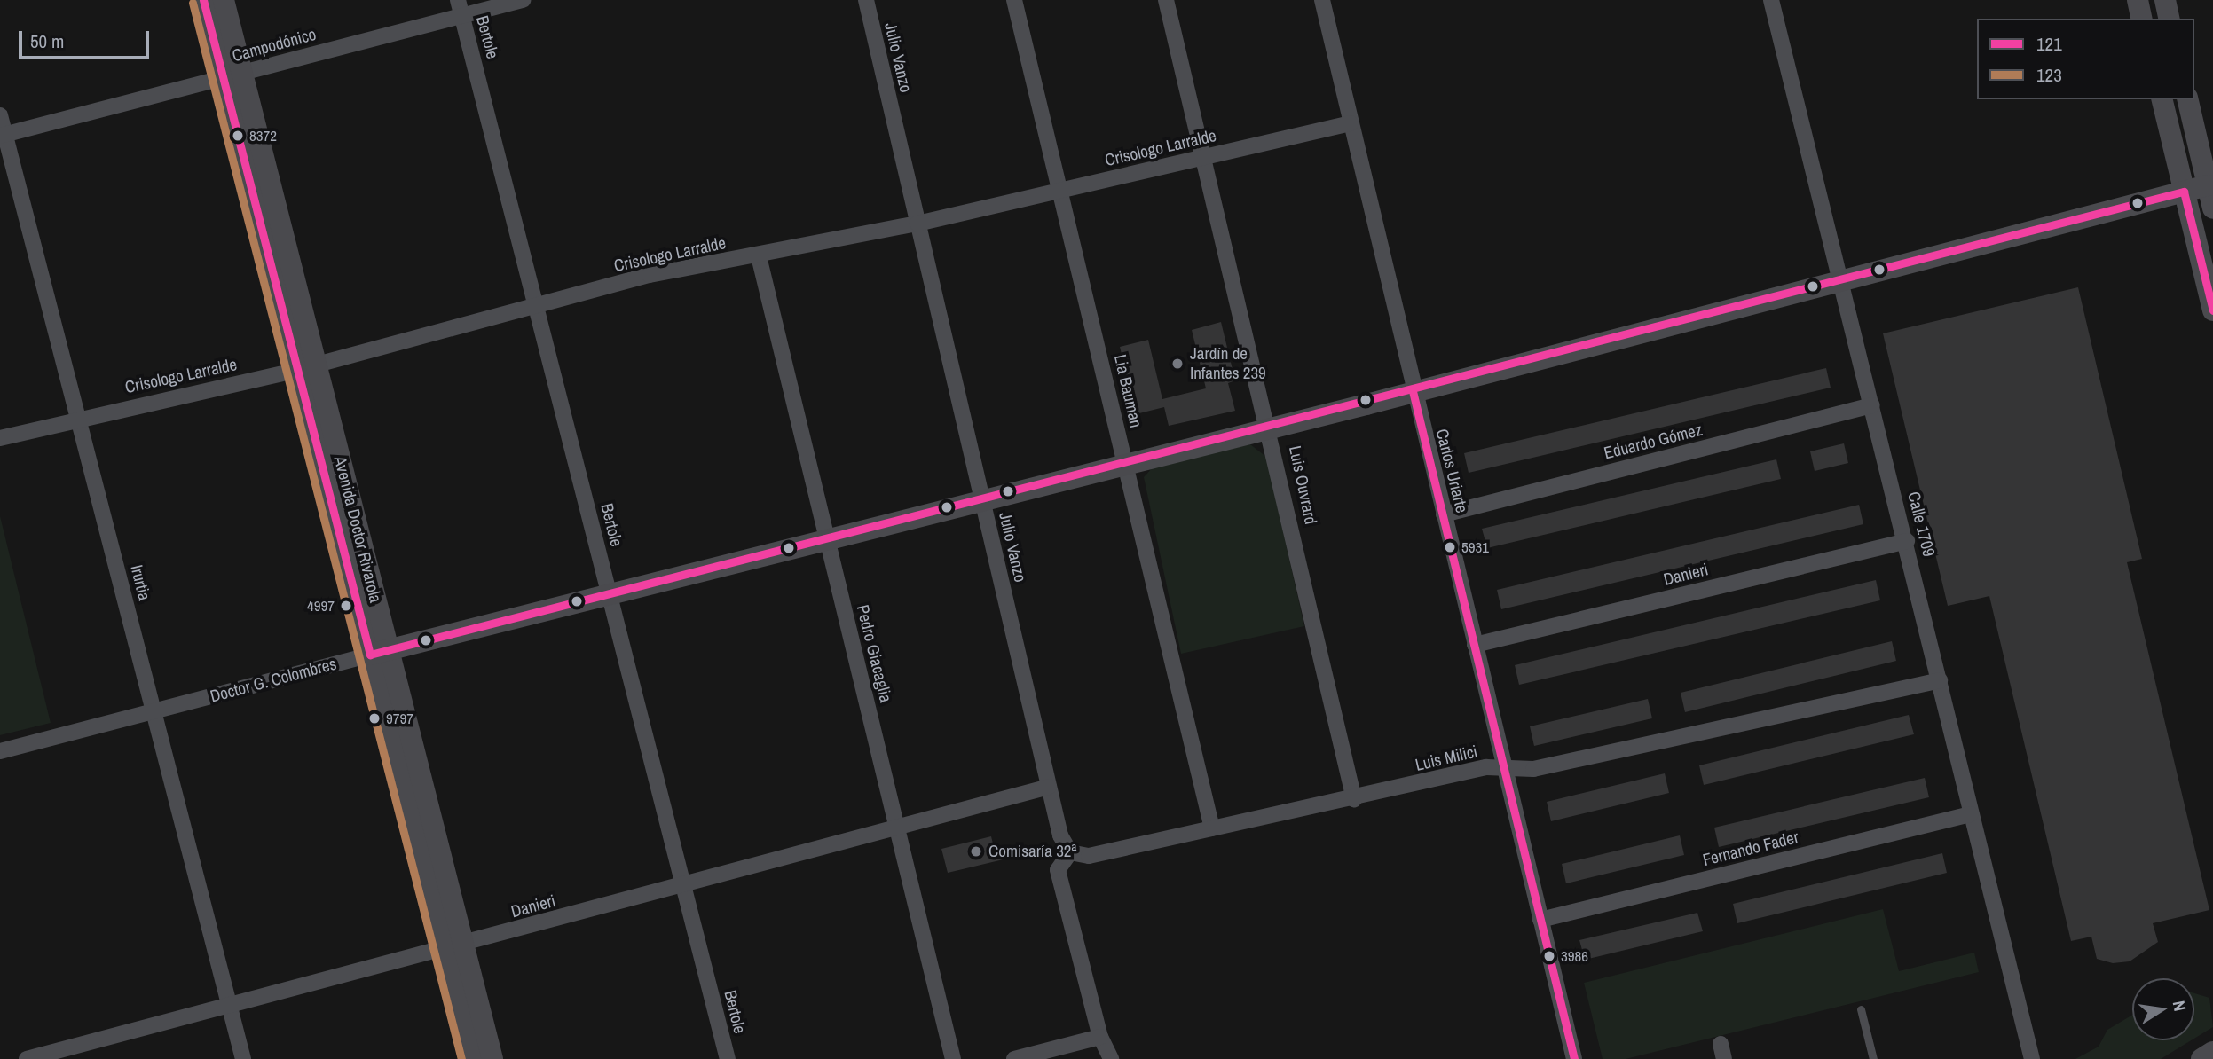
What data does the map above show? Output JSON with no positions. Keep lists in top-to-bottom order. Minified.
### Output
{"streets":{"street":["Bertole","Campodónico","Julio Vanzo","Crisologo Larralde","Lia Bauman","Eduardo Gómez","Carlos Uriarte","Luis Ouvrard","Calle 1709","Avenida Doctor Rivarola","Danieri","Irurtia","Pedro Giacaglia","Doctor G. Colombres","Luis Milici","Fernando Fader"]},"crossings":[["Bertole","Campodónico"],["Bertole","Crisologo Larralde"],["Bertole","Danieri"],["Bertole","Doctor G. Colombres"],["Campodónico","Avenida Doctor Rivarola"],["Campodónico","Irurtia"],["Julio Vanzo","Crisologo Larralde"],["Julio Vanzo","Danieri"],["Julio Vanzo","Doctor G. Colombres"],["Julio Vanzo","Luis Milici"],["Crisologo Larralde","Lia Bauman"],["Crisologo Larralde","Carlos Uriarte"],["Crisologo Larralde","Luis Ouvrard"],["Crisologo Larralde","Avenida Doctor Rivarola"],["Crisologo Larralde","Irurtia"],["Crisologo Larralde","Pedro Giacaglia"],["Lia Bauman","Doctor G. Colombres"],["Lia Bauman","Luis Milici"],["Eduardo Gómez","Carlos Uriarte"],["Eduardo Gómez","Calle 1709"],["Carlos Uriarte","Danieri"],["Carlos Uriarte","Doctor G. Colombres"],["Carlos Uriarte","Luis Milici"],["Carlos Uriarte","Fernando Fader"],["Luis Ouvrard","Doctor G. Colombres"],["Luis Ouvrard","Luis Milici"],["Calle 1709","Danieri"],["Calle 1709","Doctor G. Colombres"],["Calle 1709","Luis Milici"],["Calle 1709","Fernando Fader"],["Avenida Doctor Rivarola","Danieri"],["Avenida Doctor Rivarola","Doctor G. Colombres"],["Danieri","Irurtia"],["Danieri","Pedro Giacaglia"],["Irurtia","Doctor G. Colombres"],["Pedro Giacaglia","Doctor G. Colombres"]],"places":["8372","Jardín de Infantes 239","5931","4997","9797","Comisaría 32ª","3986"],"lines":["transit line 121","transit line 123"],"legend":["121","123"],"scale_bar":"50 m","north":"right"}
